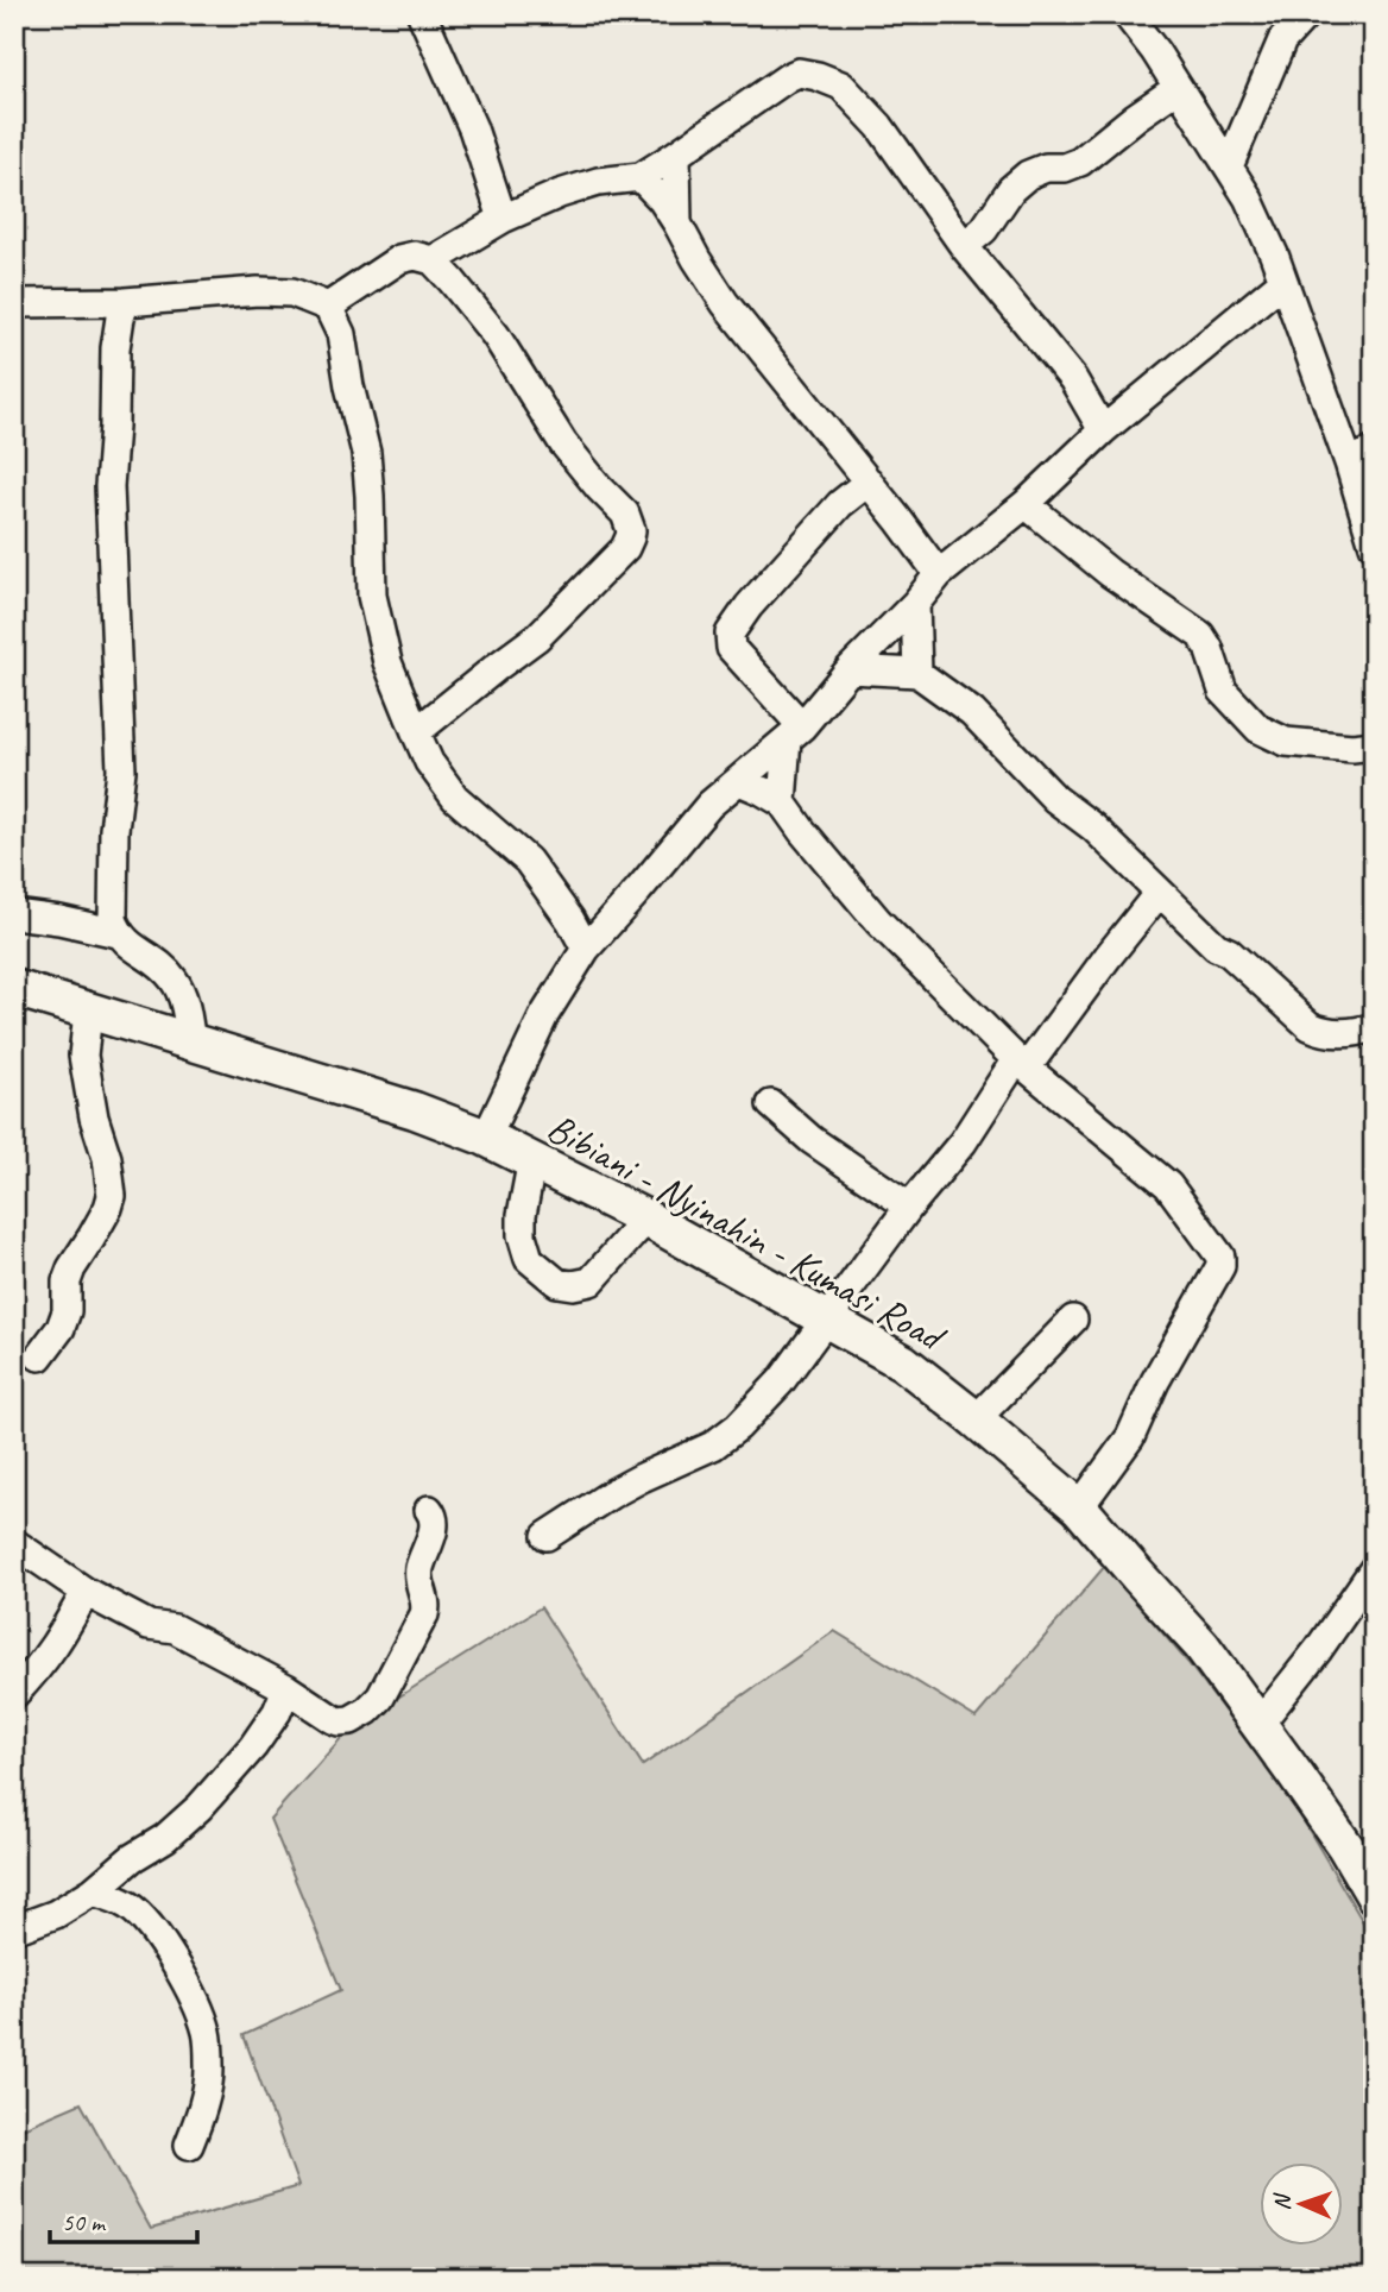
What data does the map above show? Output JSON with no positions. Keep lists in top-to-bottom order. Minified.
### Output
{"streets":{"main road":["Bibiani - Nyinahin - Kumasi Road"]},"scale_bar":"50 m","north":"left"}
